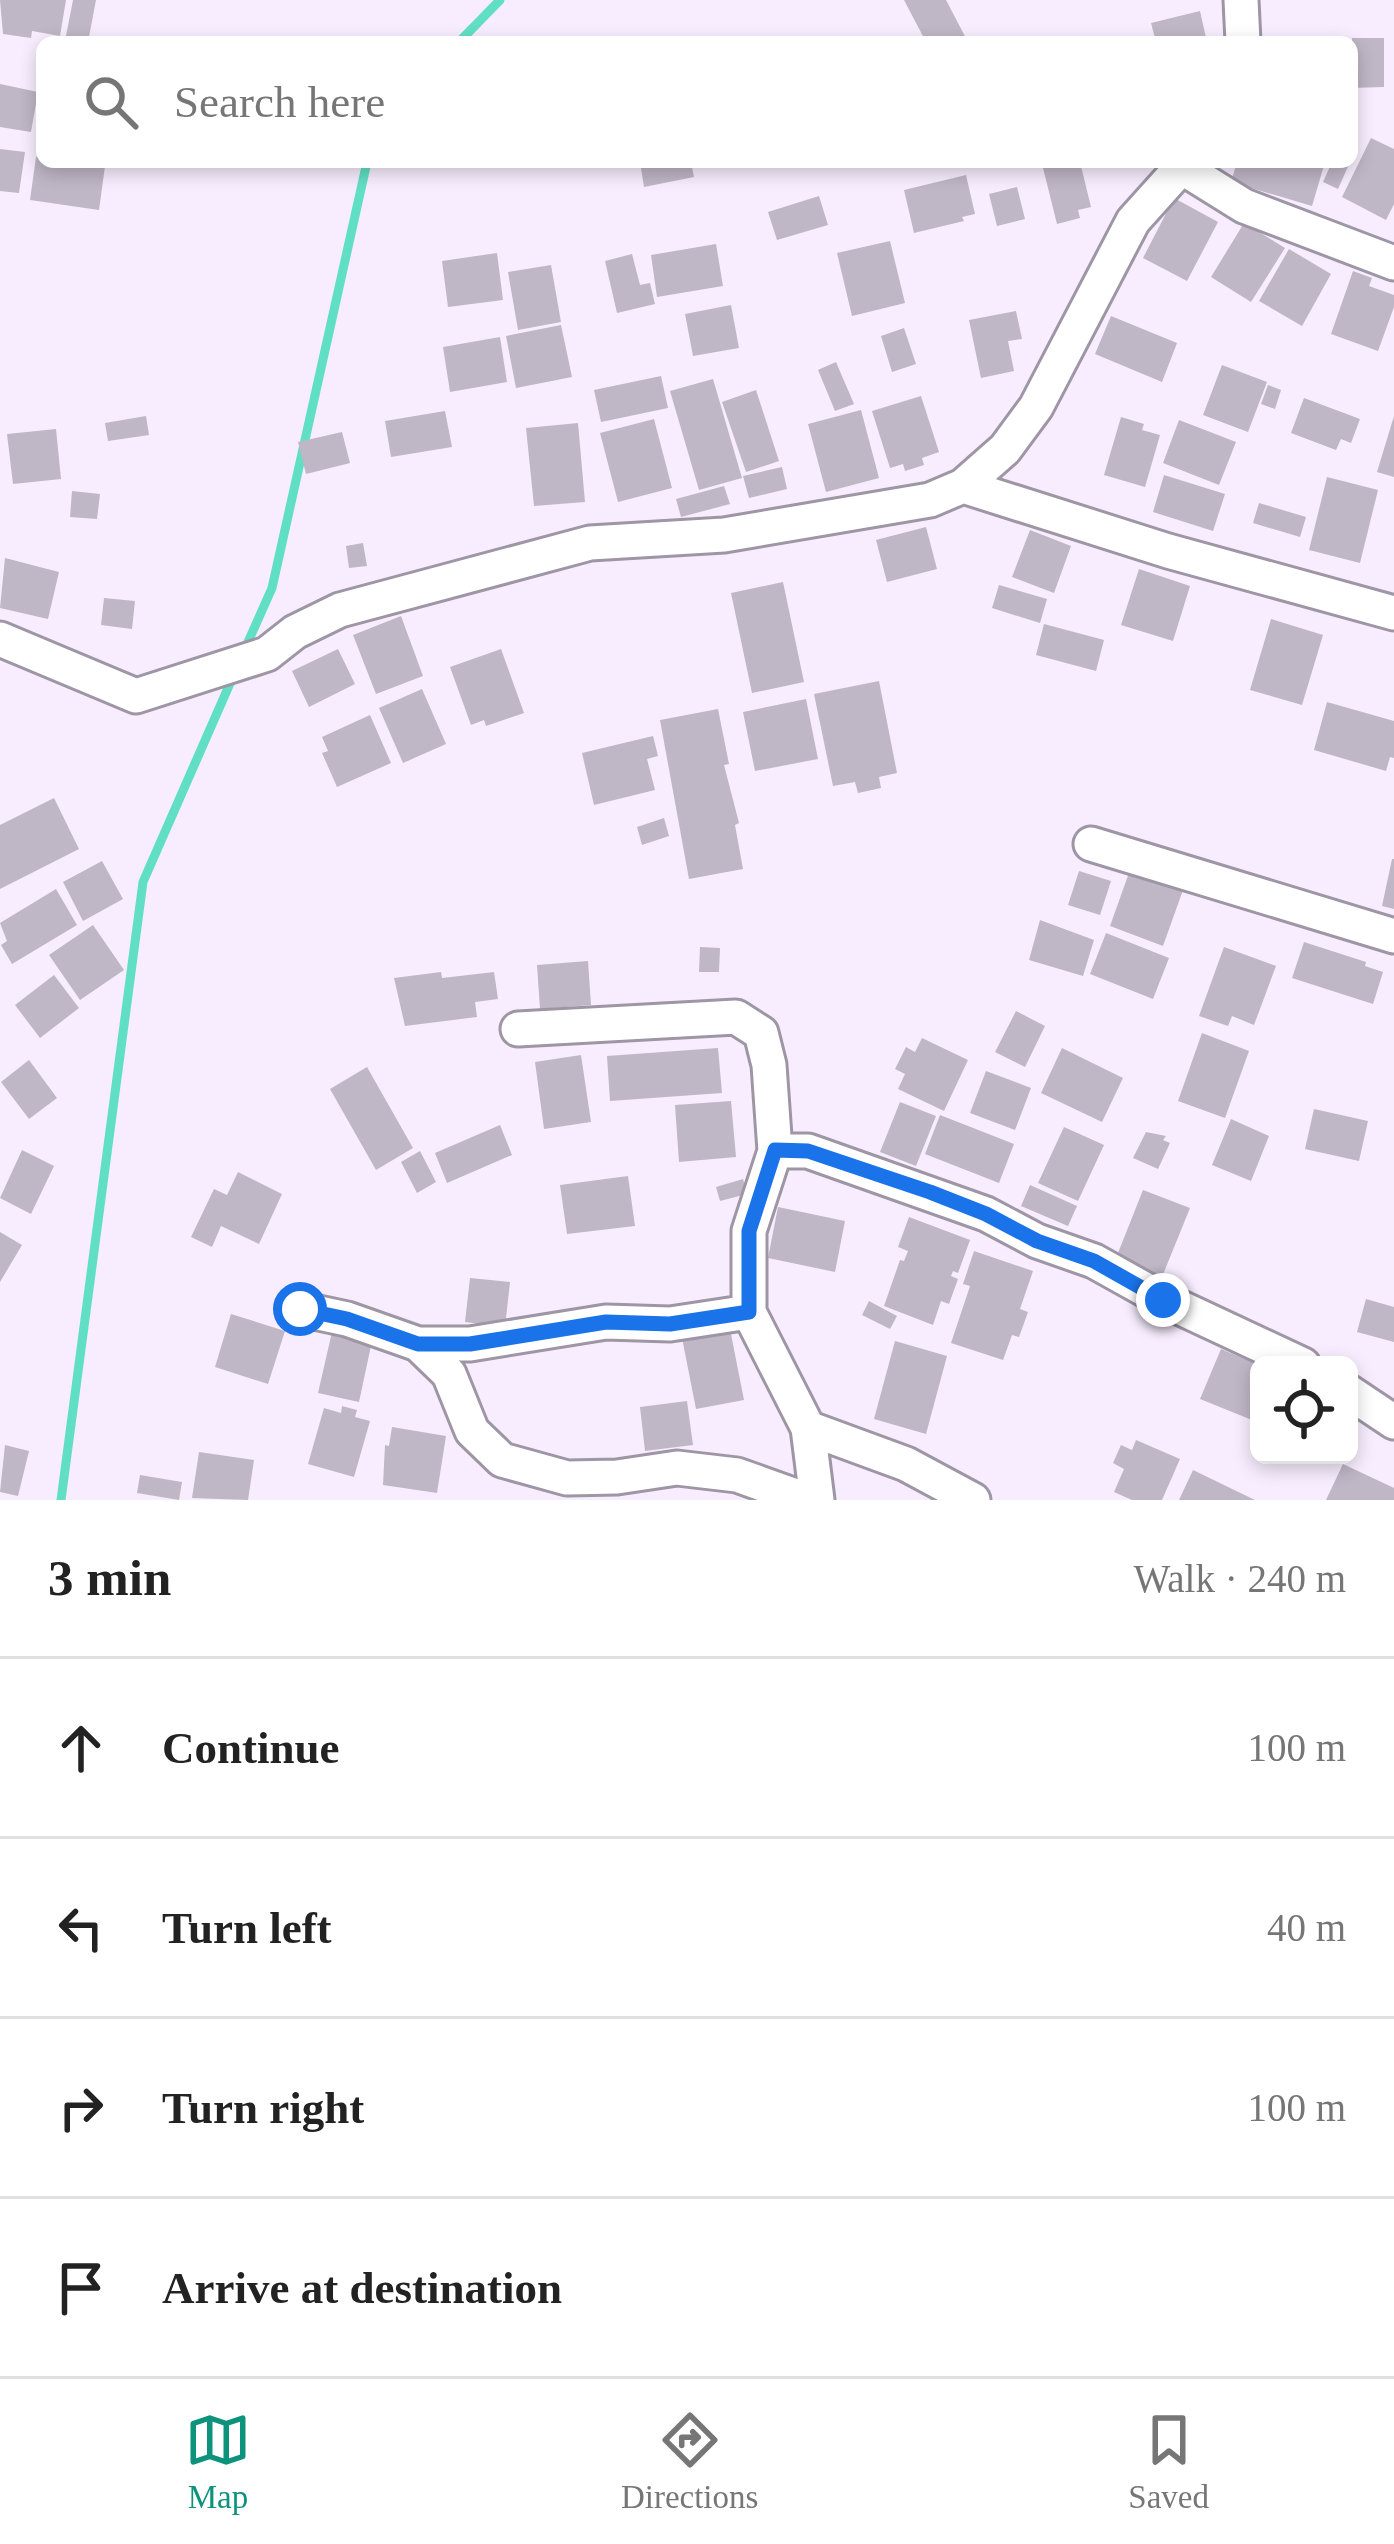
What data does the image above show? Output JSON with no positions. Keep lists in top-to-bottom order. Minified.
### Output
{"page":{"search":"Search here","heading":["3 min","Walk · 240 m"],"list":[["Continue","100 m"],["Turn left","40 m"],["Turn right","100 m"],"Arrive at destination"],"nav":["Map","Directions","Saved"]}}
